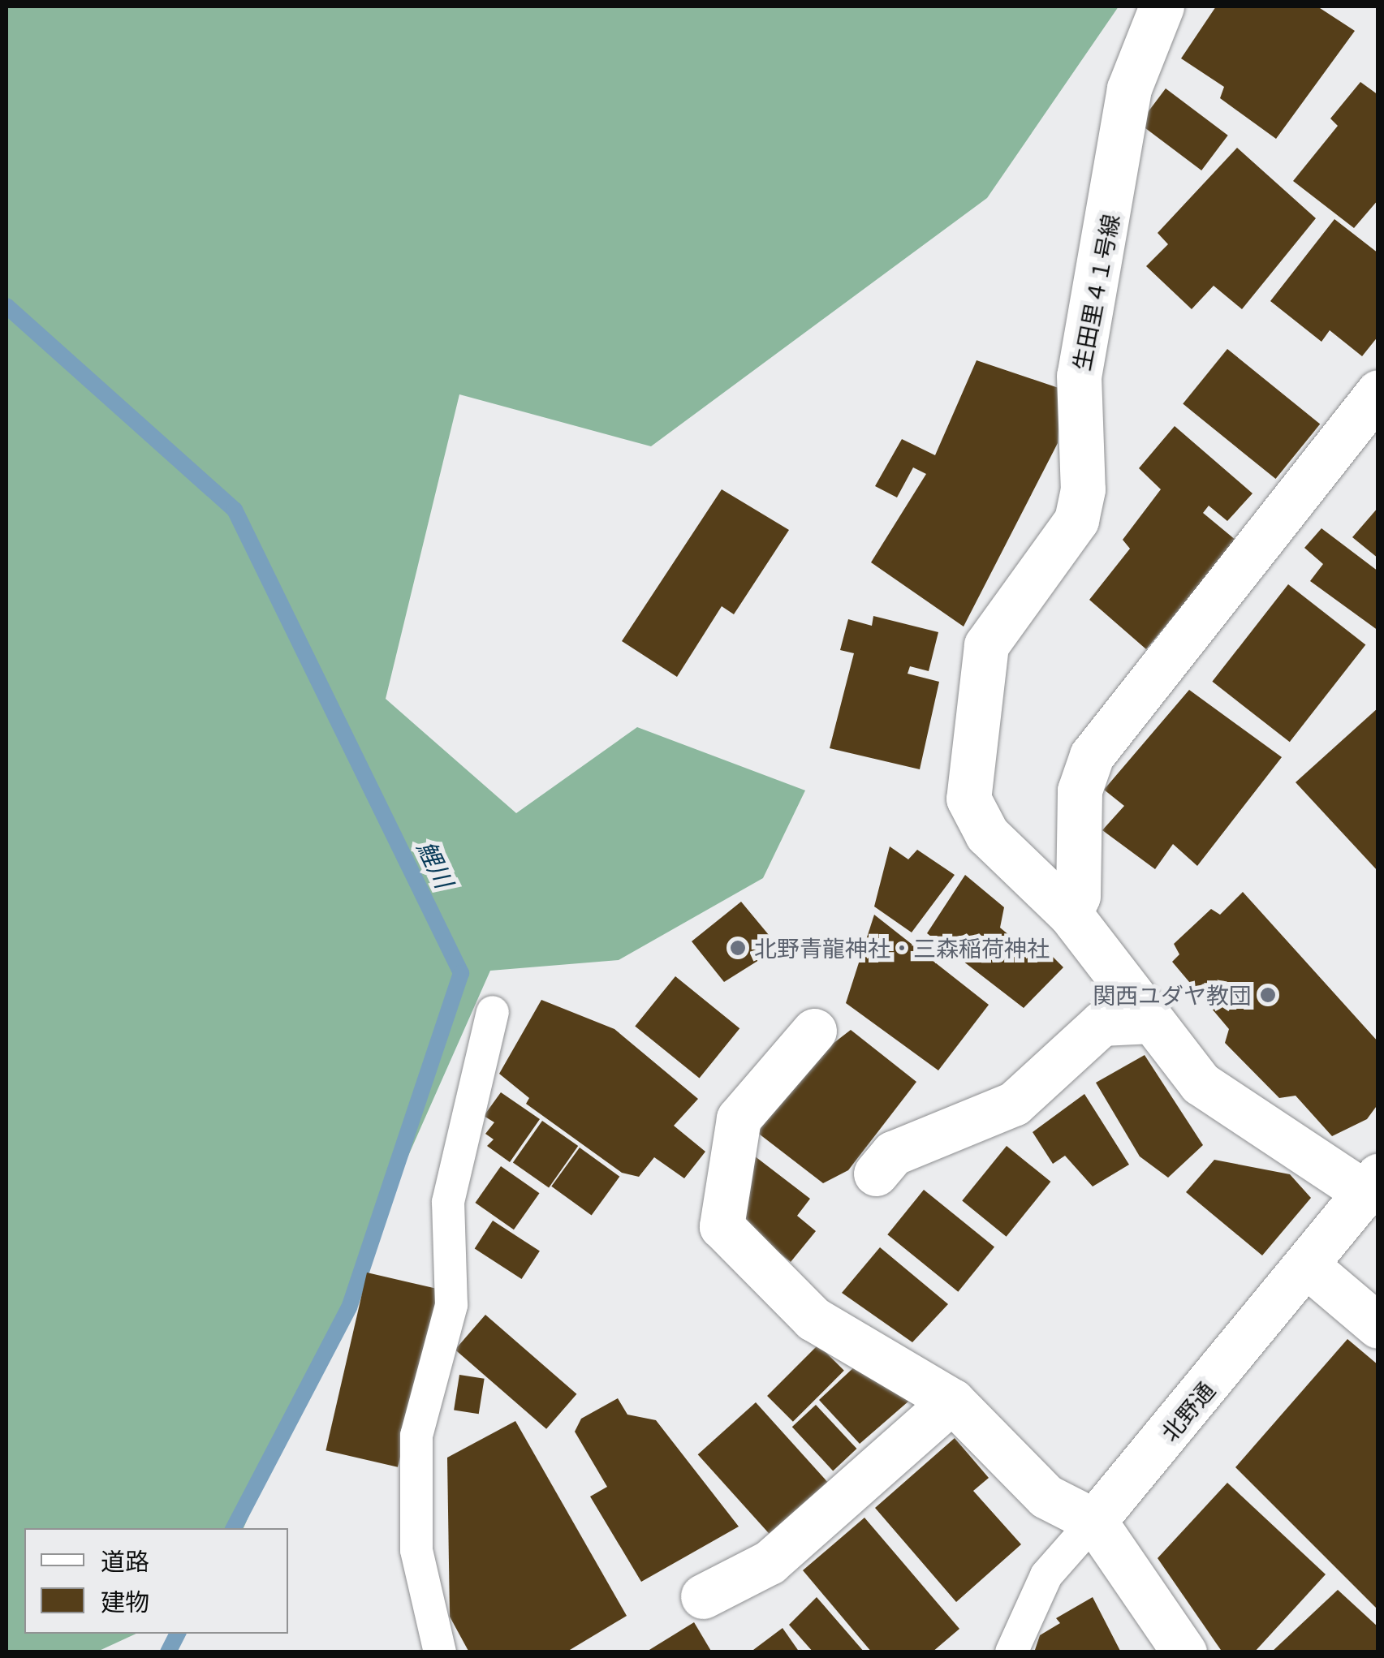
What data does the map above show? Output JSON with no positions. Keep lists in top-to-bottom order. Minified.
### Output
{"streets":{"street":["生田里４１号線","北野通"]},"water":["鯉川"],"places":["北野青龍神社・三森稲荷神社","関西ユダヤ教団"],"legend":["道路","建物"]}
